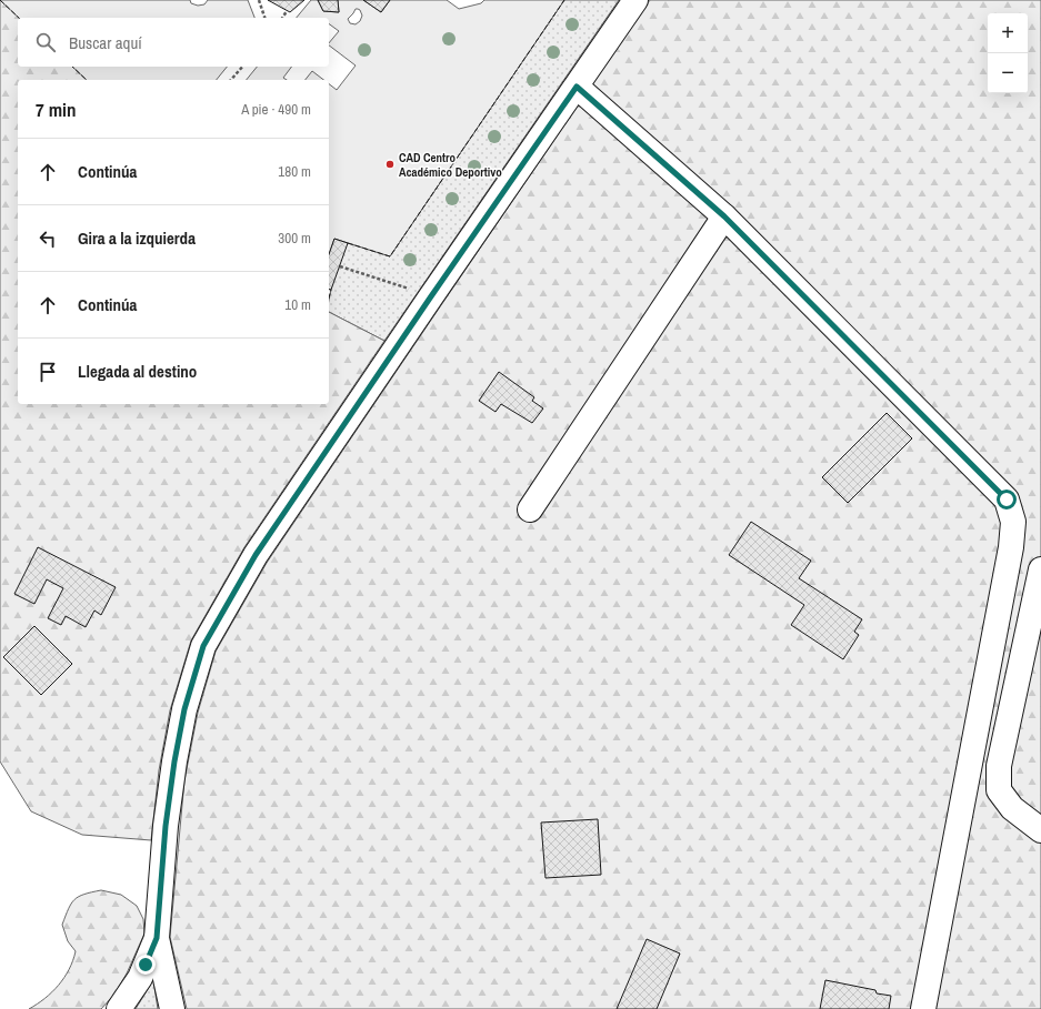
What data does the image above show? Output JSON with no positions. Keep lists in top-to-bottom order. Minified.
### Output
{"places":["CAD Centro Académico Deportivo"],"page":{"map_buttons":["+","−"],"search":"Buscar aquí","heading":["7 min","A pie · 490 m"],"list":[["Continúa","180 m"],["Gira a la izquierda","300 m"],["Continúa","10 m"],"Llegada al destino"]}}
